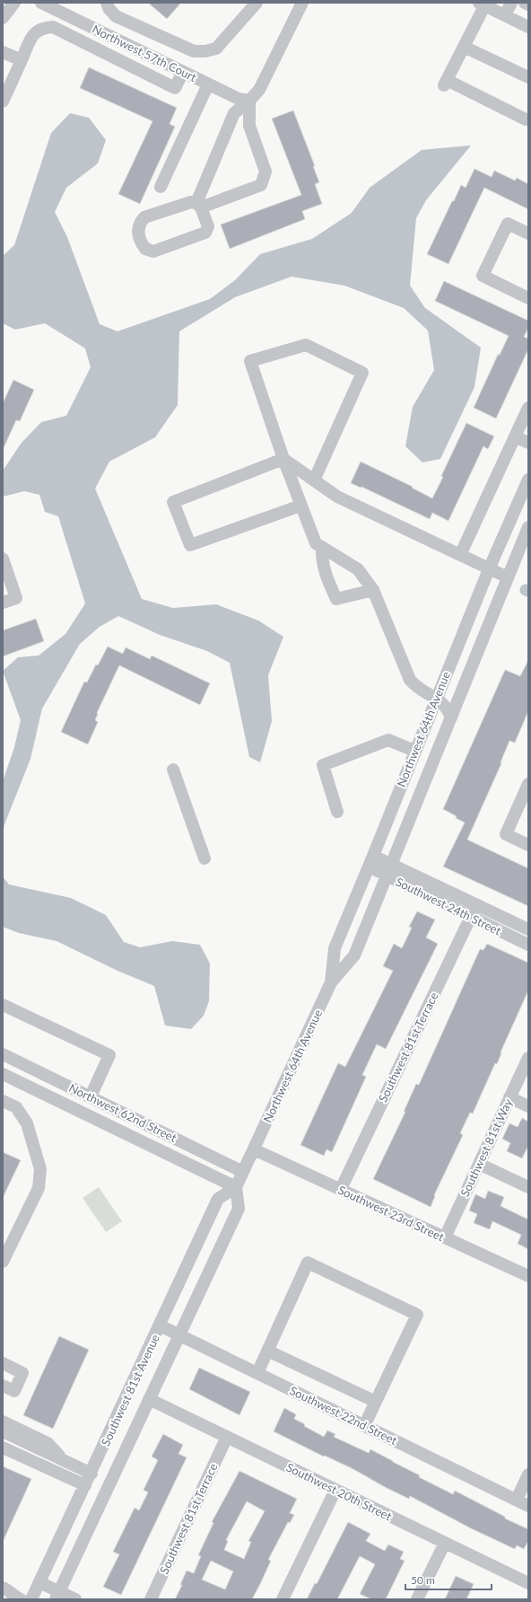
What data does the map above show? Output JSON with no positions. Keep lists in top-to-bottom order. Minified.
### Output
{"streets":{"street":["Northwest 57th Court","Northwest 64th Avenue","Southwest 24th Street","Southwest 81st Terrace","Northwest 62nd Street","Southwest 81st Way","Southwest 23rd Street","Southwest 81st Avenue","Southwest 22nd Street","Southwest 20th Street"]},"crossings":[["Northwest 64th Avenue","Southwest 24th Street"],["Northwest 64th Avenue","Southwest 23rd Street"],["Southwest 24th Street","Southwest 81st Terrace"],["Southwest 81st Terrace","Southwest 23rd Street"],["Southwest 81st Terrace","Southwest 20th Street"],["Northwest 62nd Street","Southwest 81st Avenue"],["Southwest 81st Way","Southwest 23rd Street"],["Southwest 81st Avenue","Southwest 22nd Street"],["Southwest 81st Avenue","Southwest 20th Street"]],"scale_bar":"50 m"}
